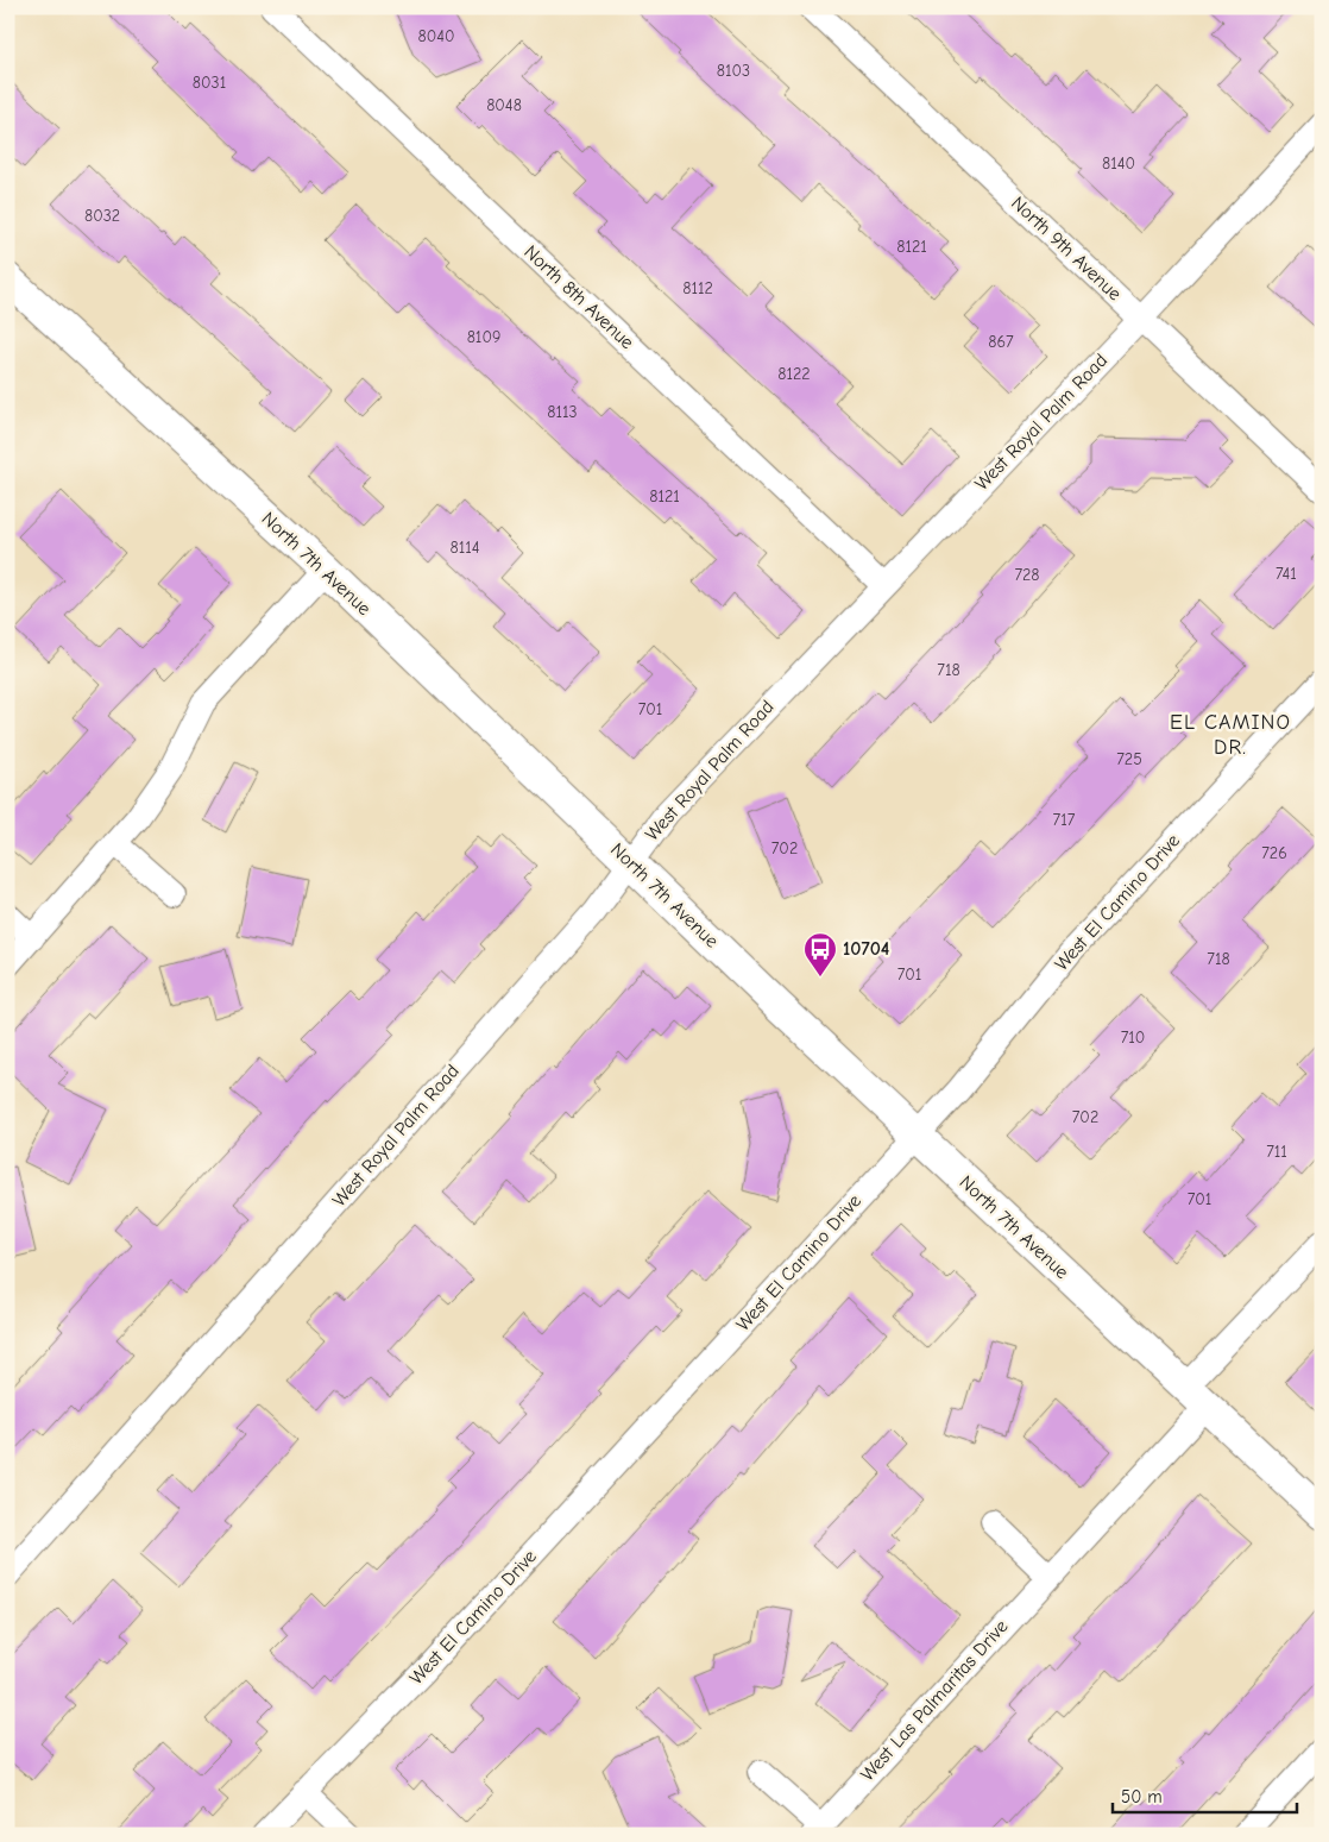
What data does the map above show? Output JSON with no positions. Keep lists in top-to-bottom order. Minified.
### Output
{"streets":{"main road":["North 7th Avenue"],"street":["North 9th Avenue","North 8th Avenue","West Royal Palm Road","West El Camino Drive","West Las Palmaritas Drive"]},"crossings":[["North 9th Avenue","West Royal Palm Road"],["North 8th Avenue","West Royal Palm Road"],["West Royal Palm Road","North 7th Avenue"],["North 7th Avenue","West El Camino Drive"],["North 7th Avenue","West Las Palmaritas Drive"]],"districts":["EL CAMINO DR."],"places":{"bus stop":["10704"]},"house_numbers":["8040","8103","8031","8048","8140","8032","8121","8112","8109","867","8122","8113","8121","8114","741","728","718","701","725","717","702","726","718","701","710","702","711","701"],"scale_bar":"50 m"}
